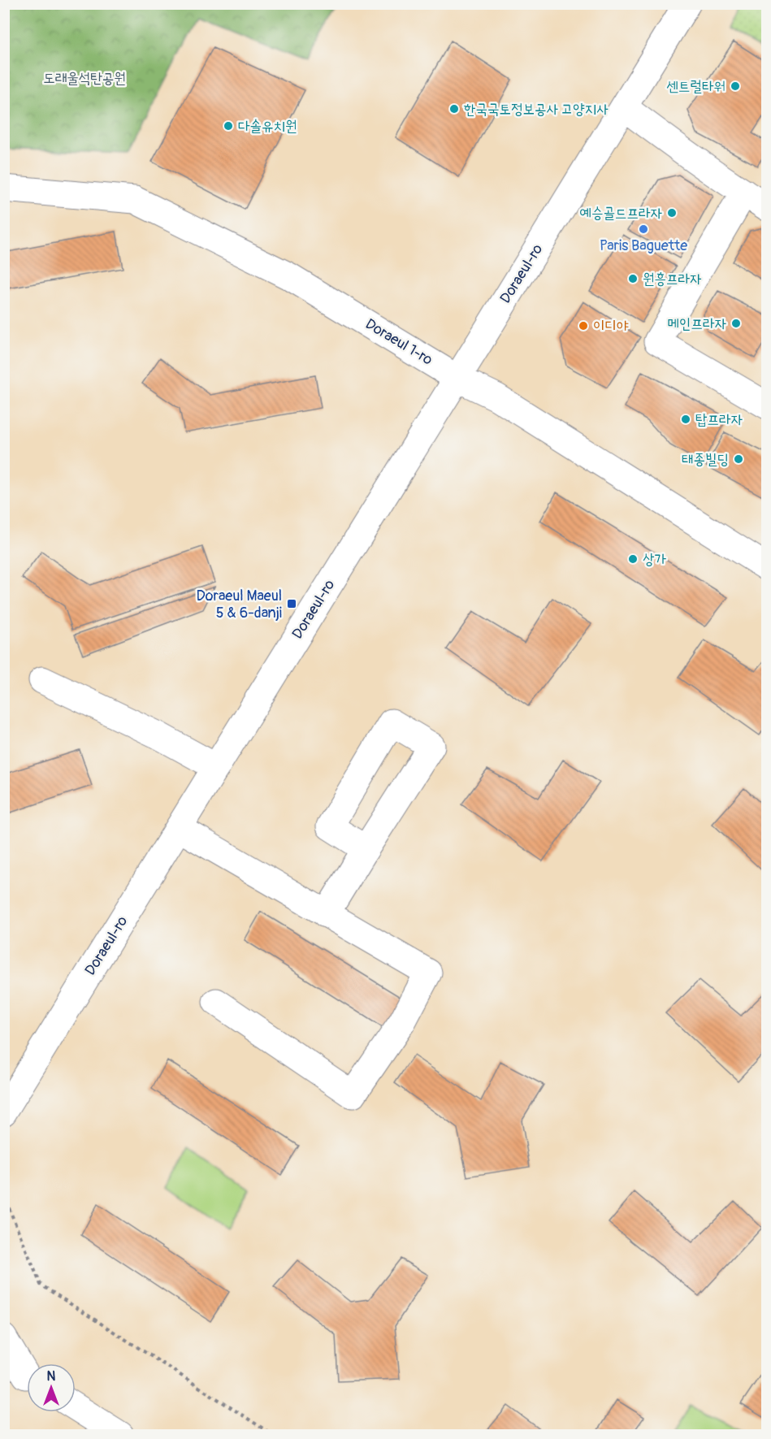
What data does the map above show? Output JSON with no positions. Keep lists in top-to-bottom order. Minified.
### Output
{"streets":{"main road":["Doraeul-ro","Doraeul 1-ro"]},"crossings":[["Doraeul-ro","Doraeul 1-ro"]],"parks":["도래울석탄공원"],"places":{"other":["센트럴타워","한국국토정보공사 고양지사","다솔유치원","예승골드프라자","Paris Baguette","원흥프라자","메인프라자","이디야","탑프라자","태종빌딩","상가"],"transit":["Doraeul Maeul 5 & 6-danji"]},"north":"top"}
